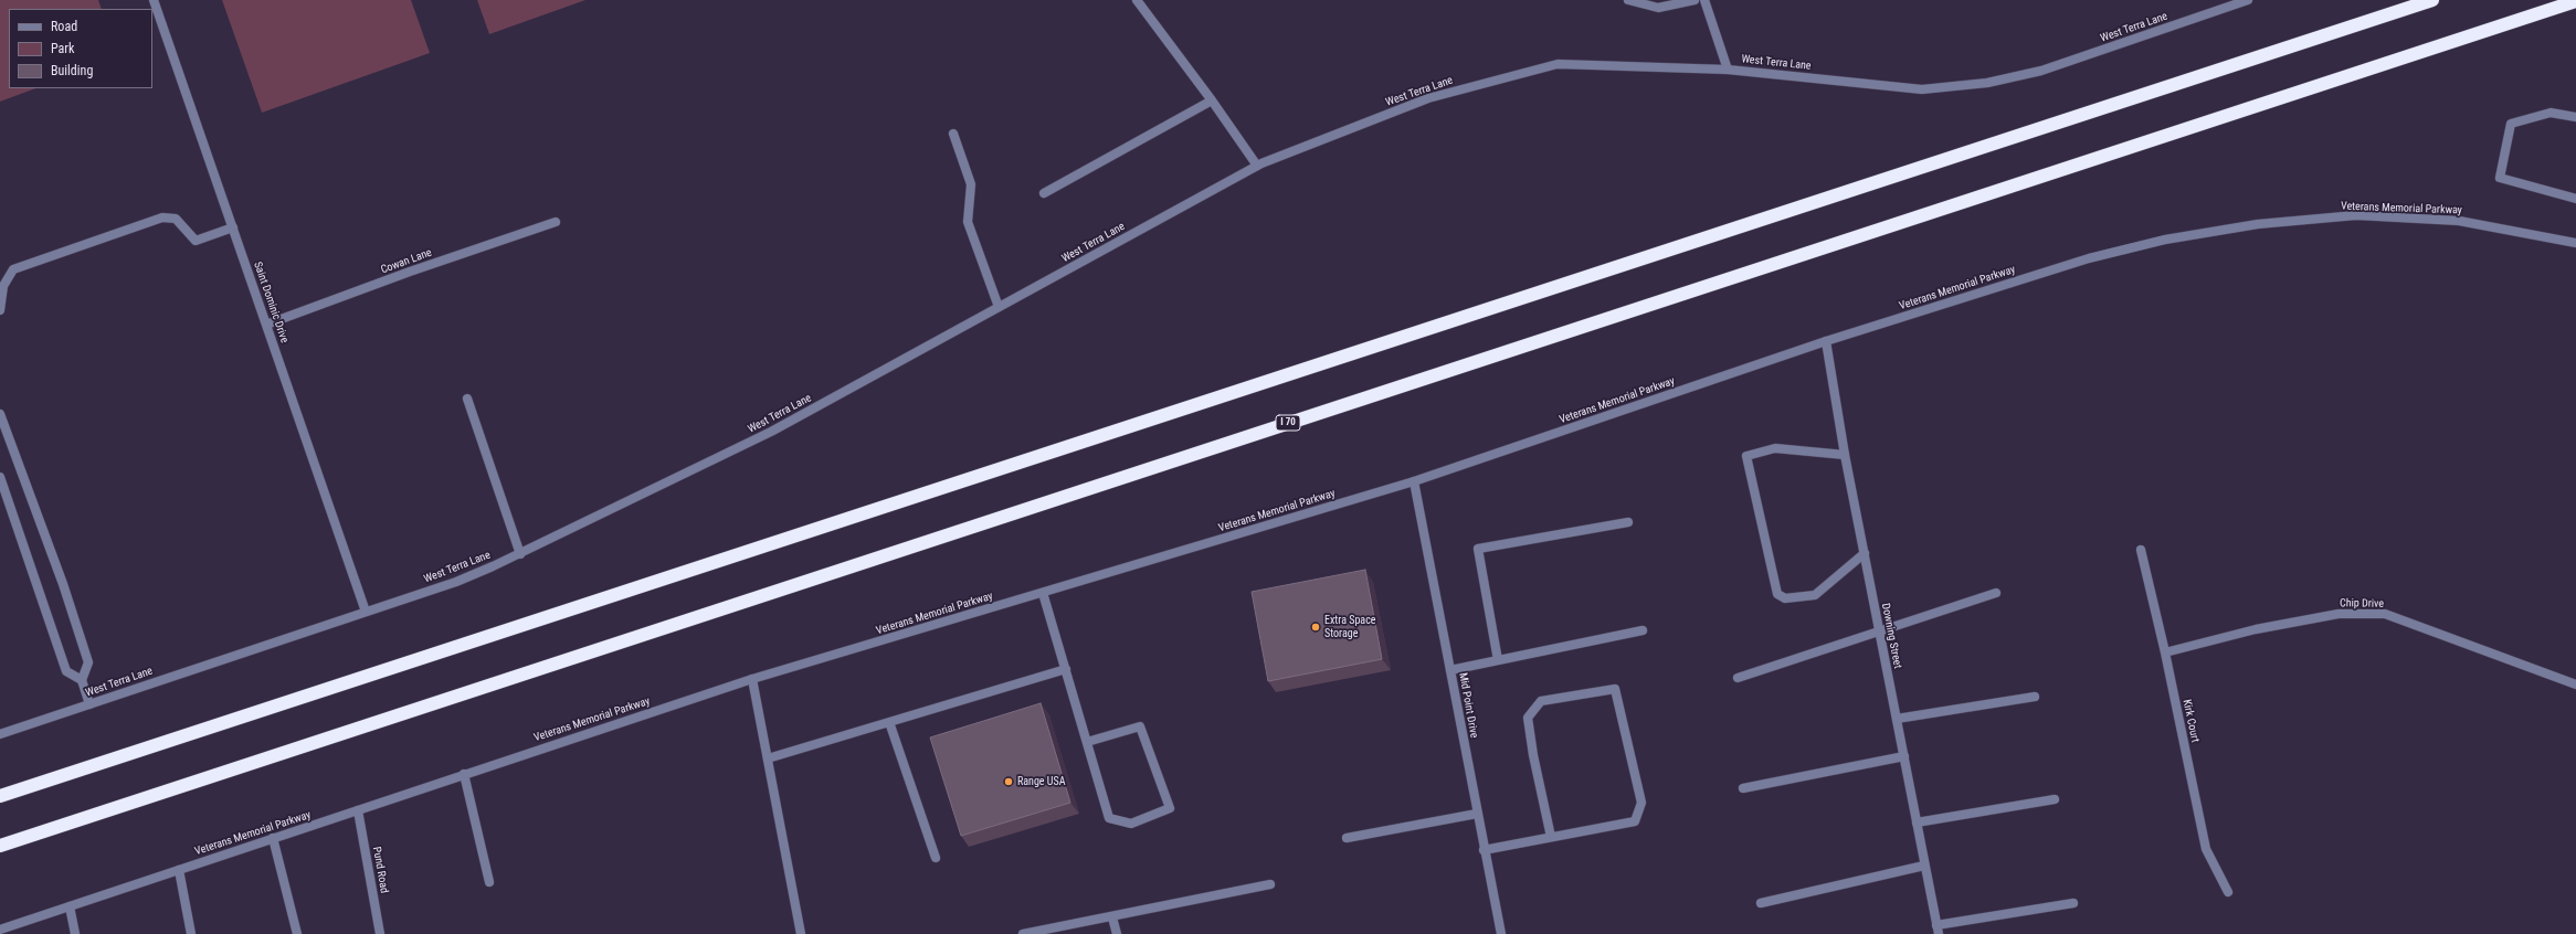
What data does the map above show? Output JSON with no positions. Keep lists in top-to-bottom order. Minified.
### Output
{"streets":{"highway":["I 70"],"street":["West Terra Lane","Veterans Memorial Parkway","Cowan Lane","Saint Dominic Drive","Chip Drive","Downing Street","Mid Point Drive","Kirk Court","Pund Road"]},"crossings":[["West Terra Lane","Saint Dominic Drive"],["Veterans Memorial Parkway","Downing Street"],["Veterans Memorial Parkway","Mid Point Drive"],["Veterans Memorial Parkway","Pund Road"],["Cowan Lane","Saint Dominic Drive"],["Chip Drive","Kirk Court"]],"places":["Extra Space Storage","Range USA"],"legend":["Road","Park","Building"]}
